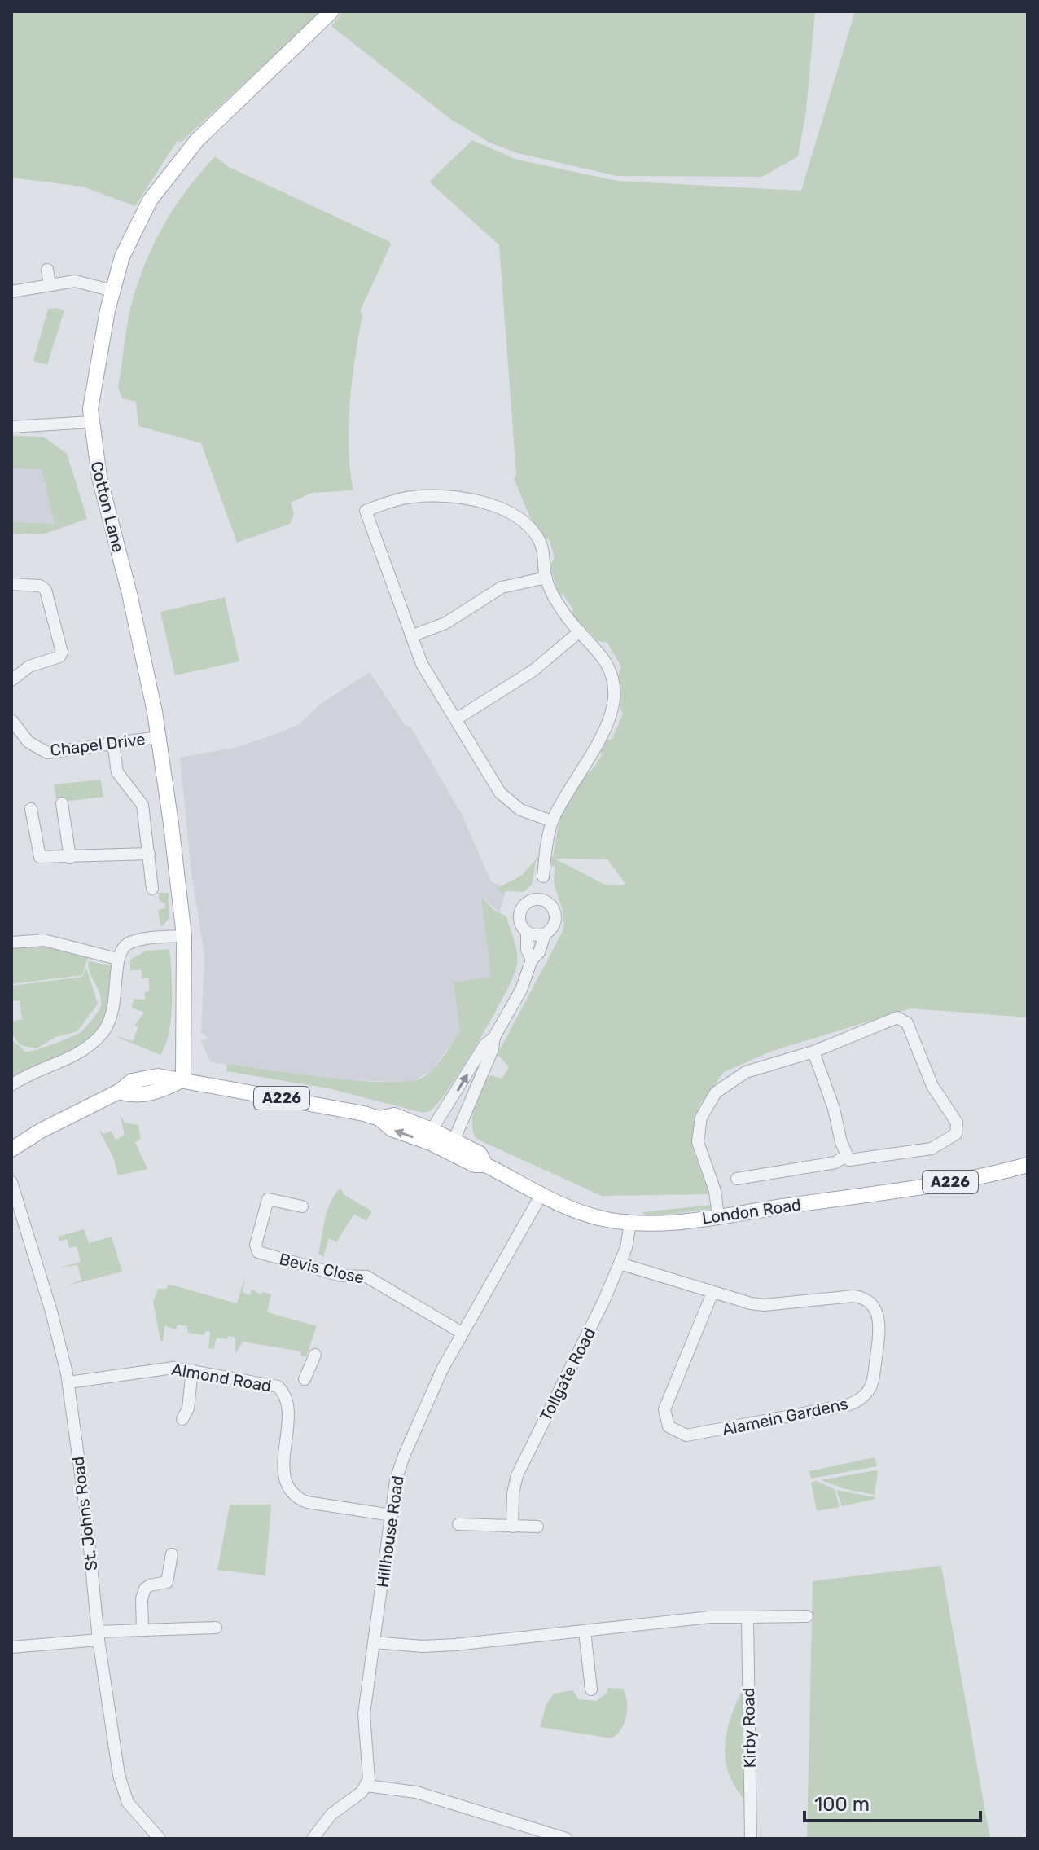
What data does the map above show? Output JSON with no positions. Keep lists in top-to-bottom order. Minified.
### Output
{"streets":{"main road":["Cotton Lane","A226","London Road"],"street":["Chapel Drive","Bevis Close","Tollgate Road","Almond Road","Alamein Gardens","St. Johns Road","Hillhouse Road","Kirby Road"]},"crossings":[["Cotton Lane","Chapel Drive"],["Cotton Lane","London Road"],["London Road","Tollgate Road"],["London Road","Hillhouse Road"],["Bevis Close","Hillhouse Road"],["Tollgate Road","Alamein Gardens"],["Almond Road","St. Johns Road"],["Almond Road","Hillhouse Road"]],"scale_bar":"100 m"}
